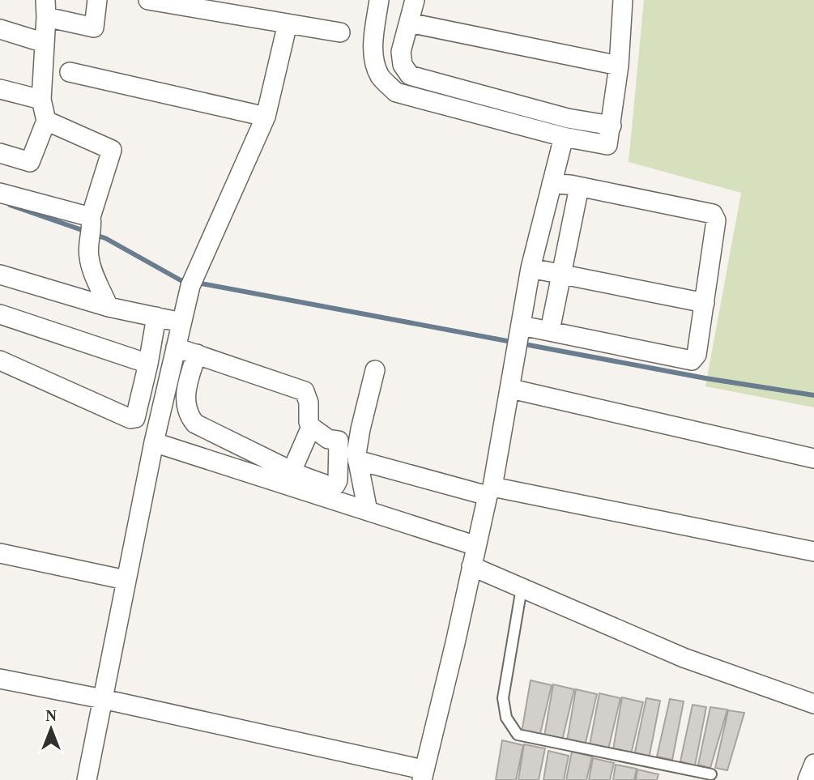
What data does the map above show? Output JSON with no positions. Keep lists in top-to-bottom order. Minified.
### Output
{"north":"top"}
